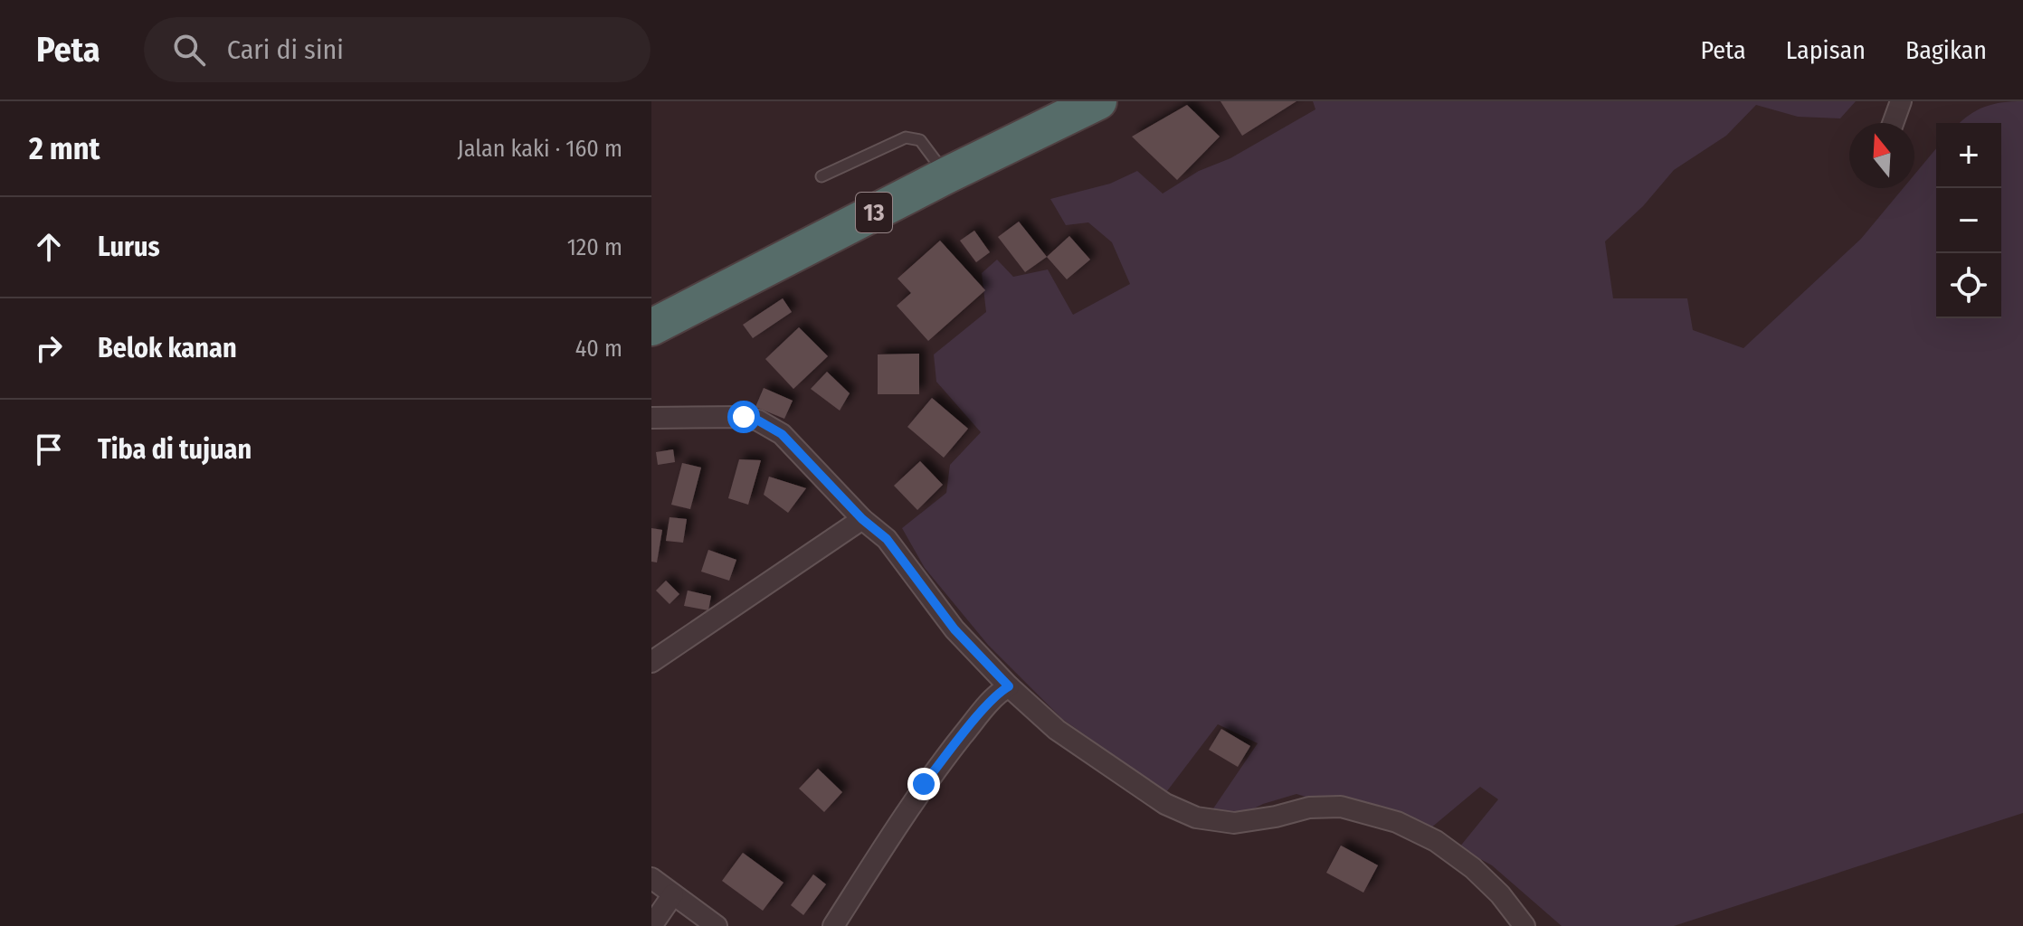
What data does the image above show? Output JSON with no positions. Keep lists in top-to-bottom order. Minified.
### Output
{"streets":{"highway":["13"]},"north":"top","page":{"header":"Peta","search":"Cari di sini","nav":["Peta","Lapisan","Bagikan"],"heading":["2 mnt","Jalan kaki · 160 m"],"map_buttons":["+","−"],"list":[["Lurus","120 m"],["Belok kanan","40 m"],"Tiba di tujuan"]}}
